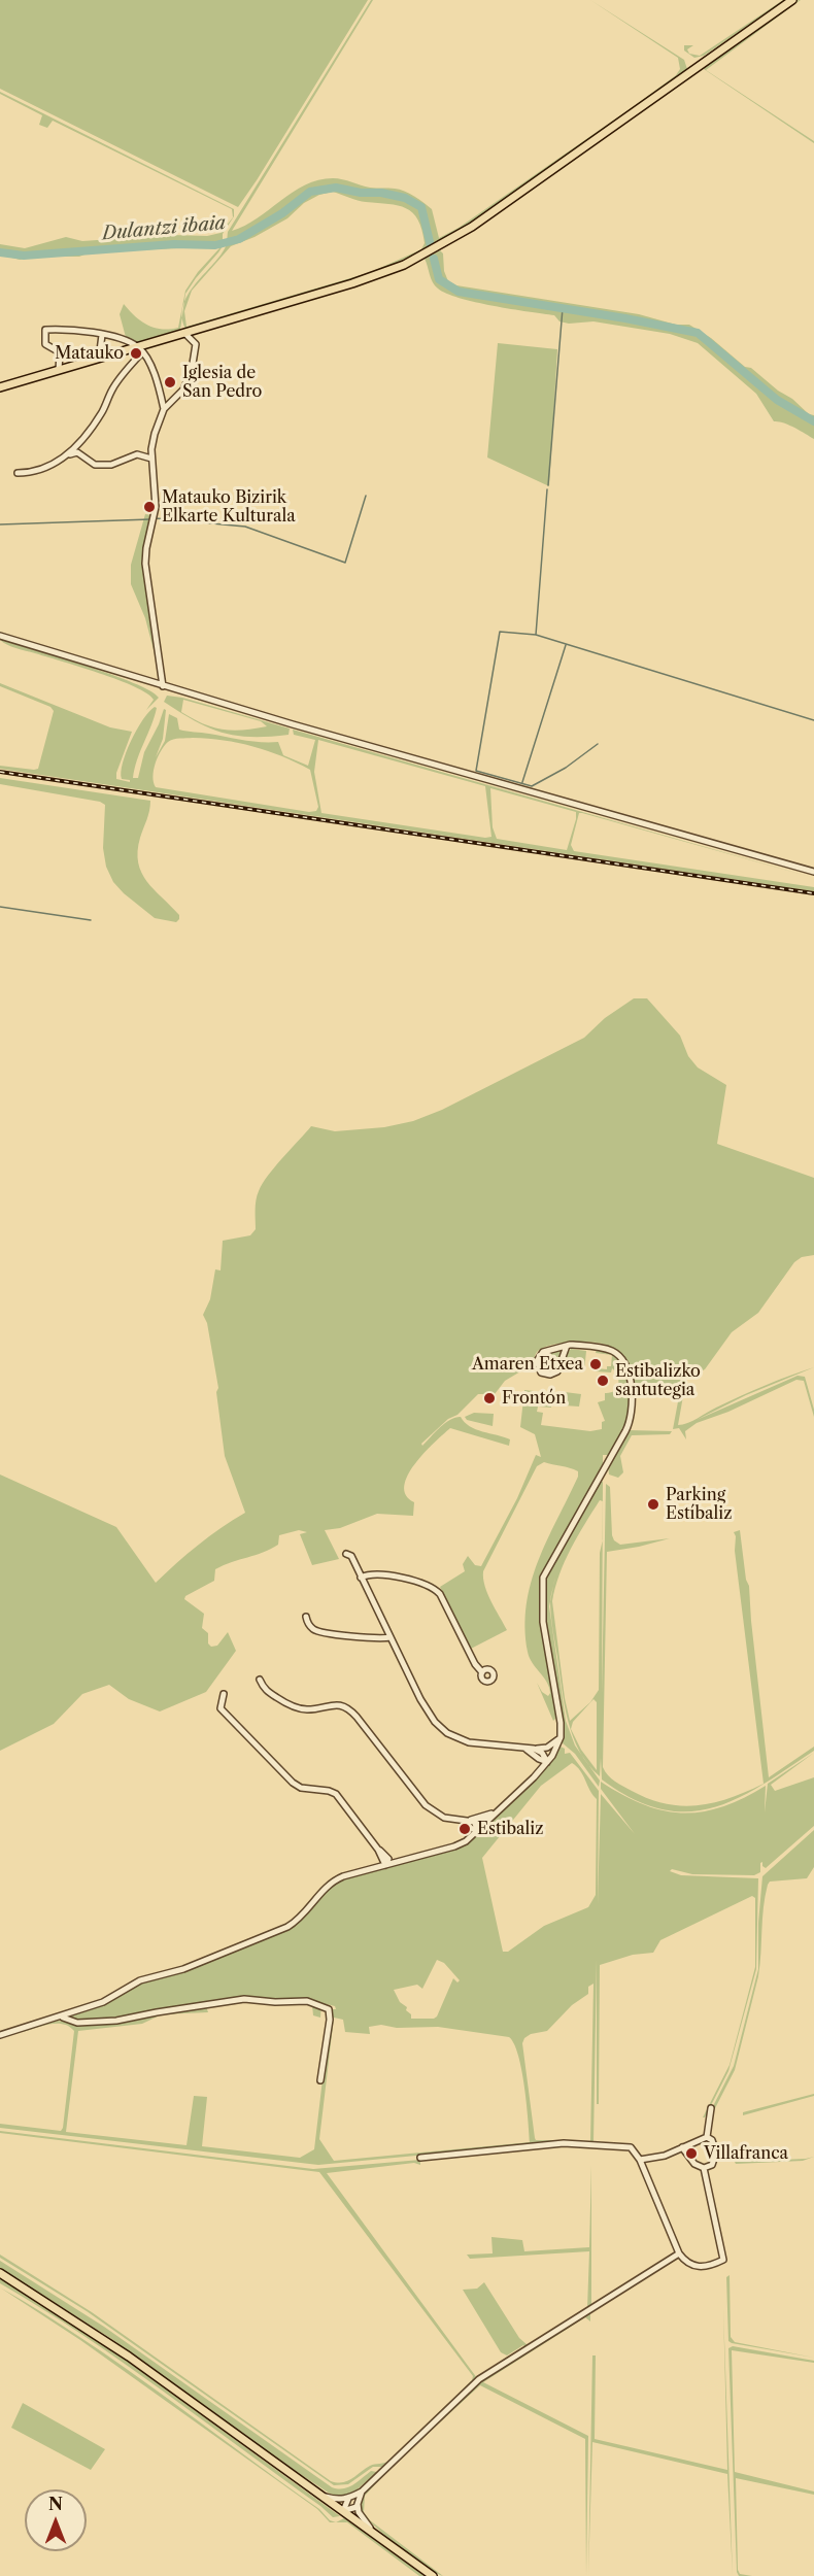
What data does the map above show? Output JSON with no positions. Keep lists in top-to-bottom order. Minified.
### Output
{"water":["Dulantzi ibaia"],"places":["Matauko","Iglesia de San Pedro","Matauko Bizirik Elkarte Kulturala","Amaren Etxea","Estibalizko santutegia","Frontón","Parking Estíbaliz","Estibaliz","Villafranca"],"north":"top"}
